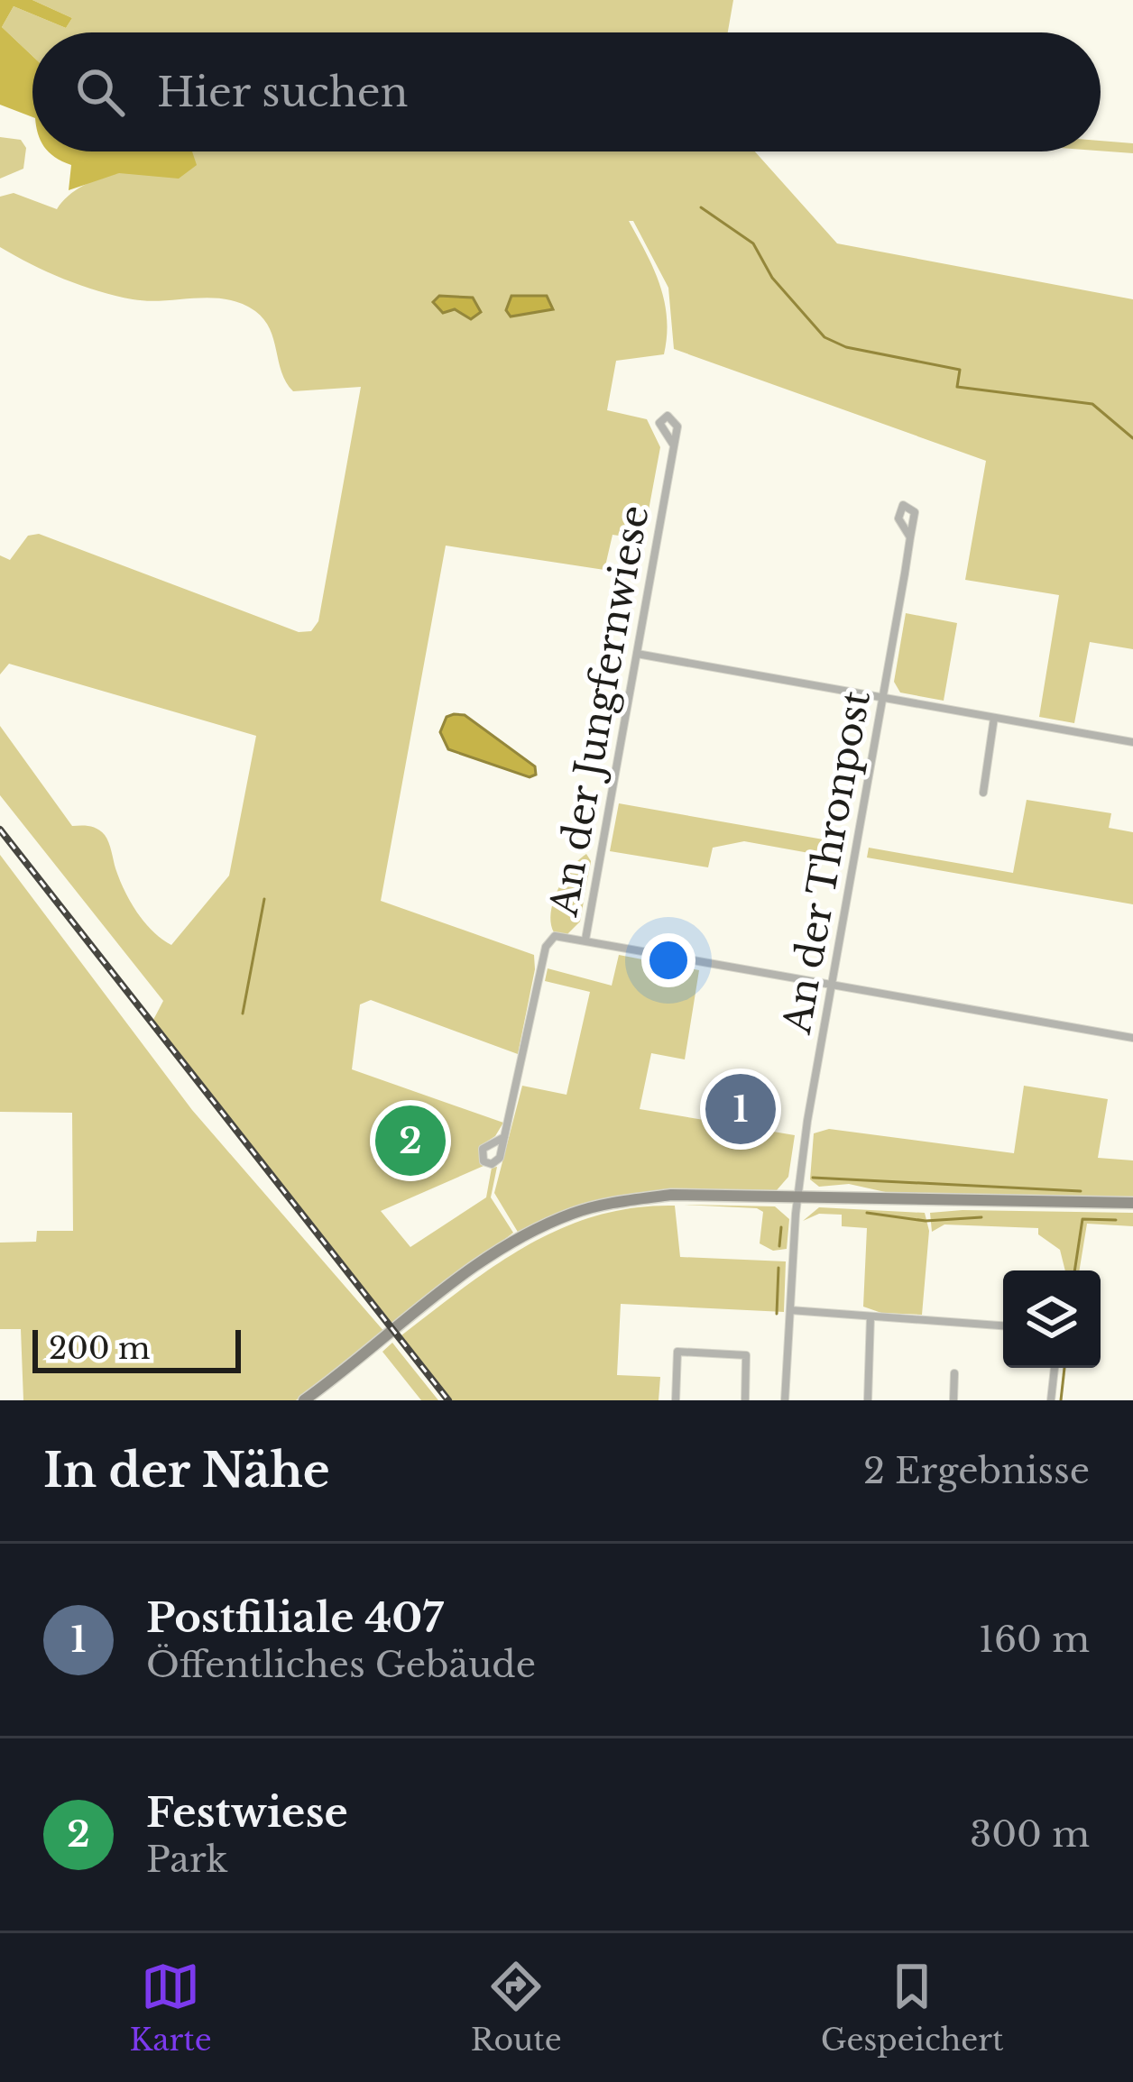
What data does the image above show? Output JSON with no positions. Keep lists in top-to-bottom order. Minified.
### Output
{"streets":{"street":["An der Jungfernwiese","An der Thronpost"]},"scale_bar":"200 m","page":{"search":"Hier suchen","pins":["1","2"],"scale":"200 m","heading":["In der Nähe","2 Ergebnisse"],"list":[{"mark":"1","name":"Postfiliale 407","note":"Öffentliches Gebäude","value":"160 m"},{"mark":"2","name":"Festwiese","note":"Park","value":"300 m"}],"nav":["Karte","Route","Gespeichert"]}}
